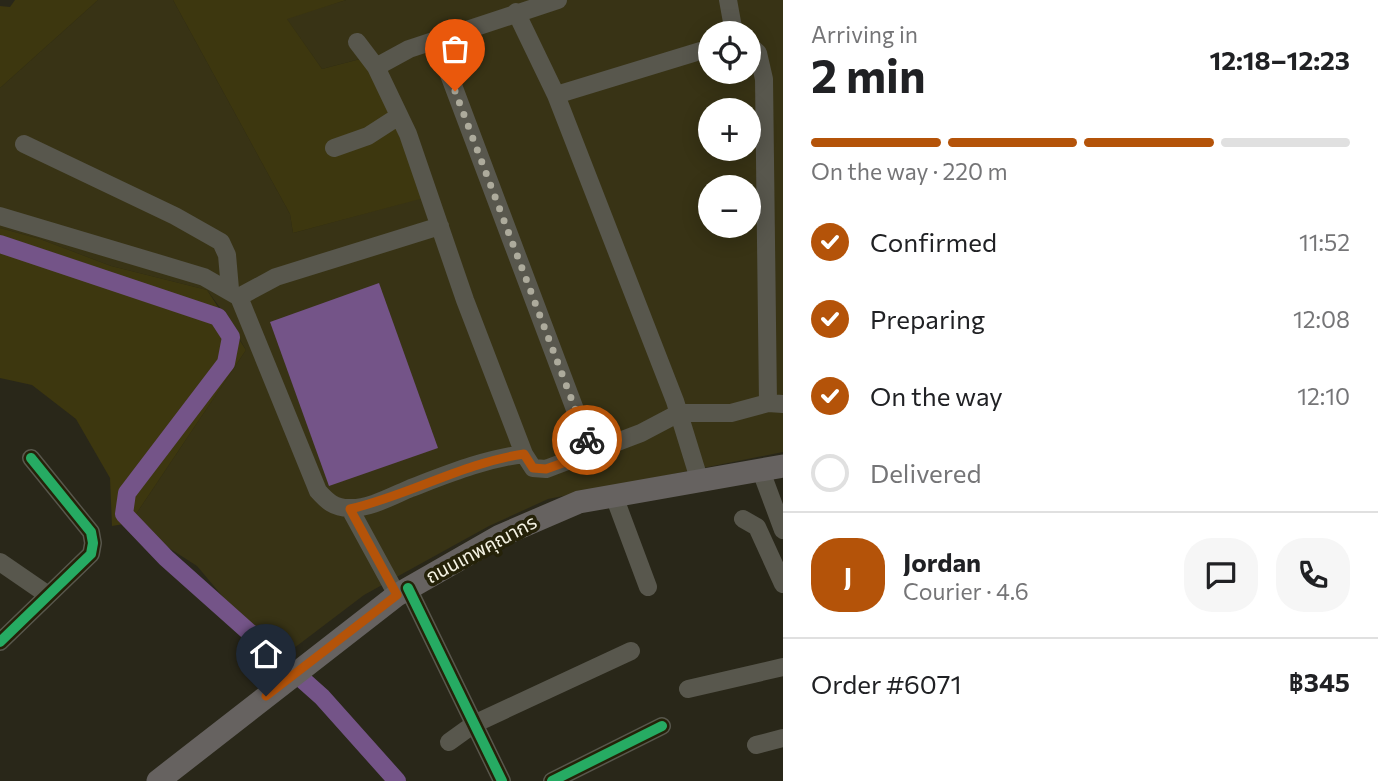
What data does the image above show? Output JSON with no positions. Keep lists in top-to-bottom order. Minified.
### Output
{"streets":{"main road":["ถนนเทพคุณากร"]},"page":{"heading":["2 min","Arriving in","12:18–12:23"],"panel":["Jordan","Courier · 4.6","Order #6071","฿345"],"map_buttons":["+","−"],"bar":"On the way · 220 m","list":[["Confirmed","11:52"],["Preparing","12:08"],["On the way","12:10"],"Delivered"],"round":"J"}}
